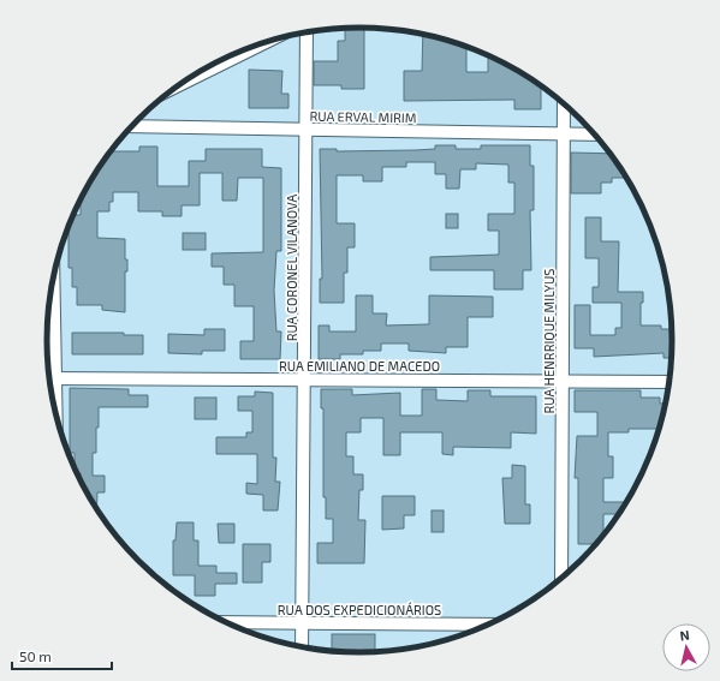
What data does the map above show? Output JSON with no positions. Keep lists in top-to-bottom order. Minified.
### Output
{"streets":{"street":["RUA ERVAL MIRIM","RUA CORONEL VILANOVA","RUA HENRRIQUE MILYUS","RUA EMILIANO DE MACEDO","RUA DOS EXPEDICIONÁRIOS"]},"crossings":[["RUA ERVAL MIRIM","RUA CORONEL VILANOVA"],["RUA ERVAL MIRIM","RUA HENRRIQUE MILYUS"],["RUA CORONEL VILANOVA","RUA EMILIANO DE MACEDO"],["RUA CORONEL VILANOVA","RUA DOS EXPEDICIONÁRIOS"],["RUA HENRRIQUE MILYUS","RUA EMILIANO DE MACEDO"]],"scale_bar":"50 m","north":"top"}
